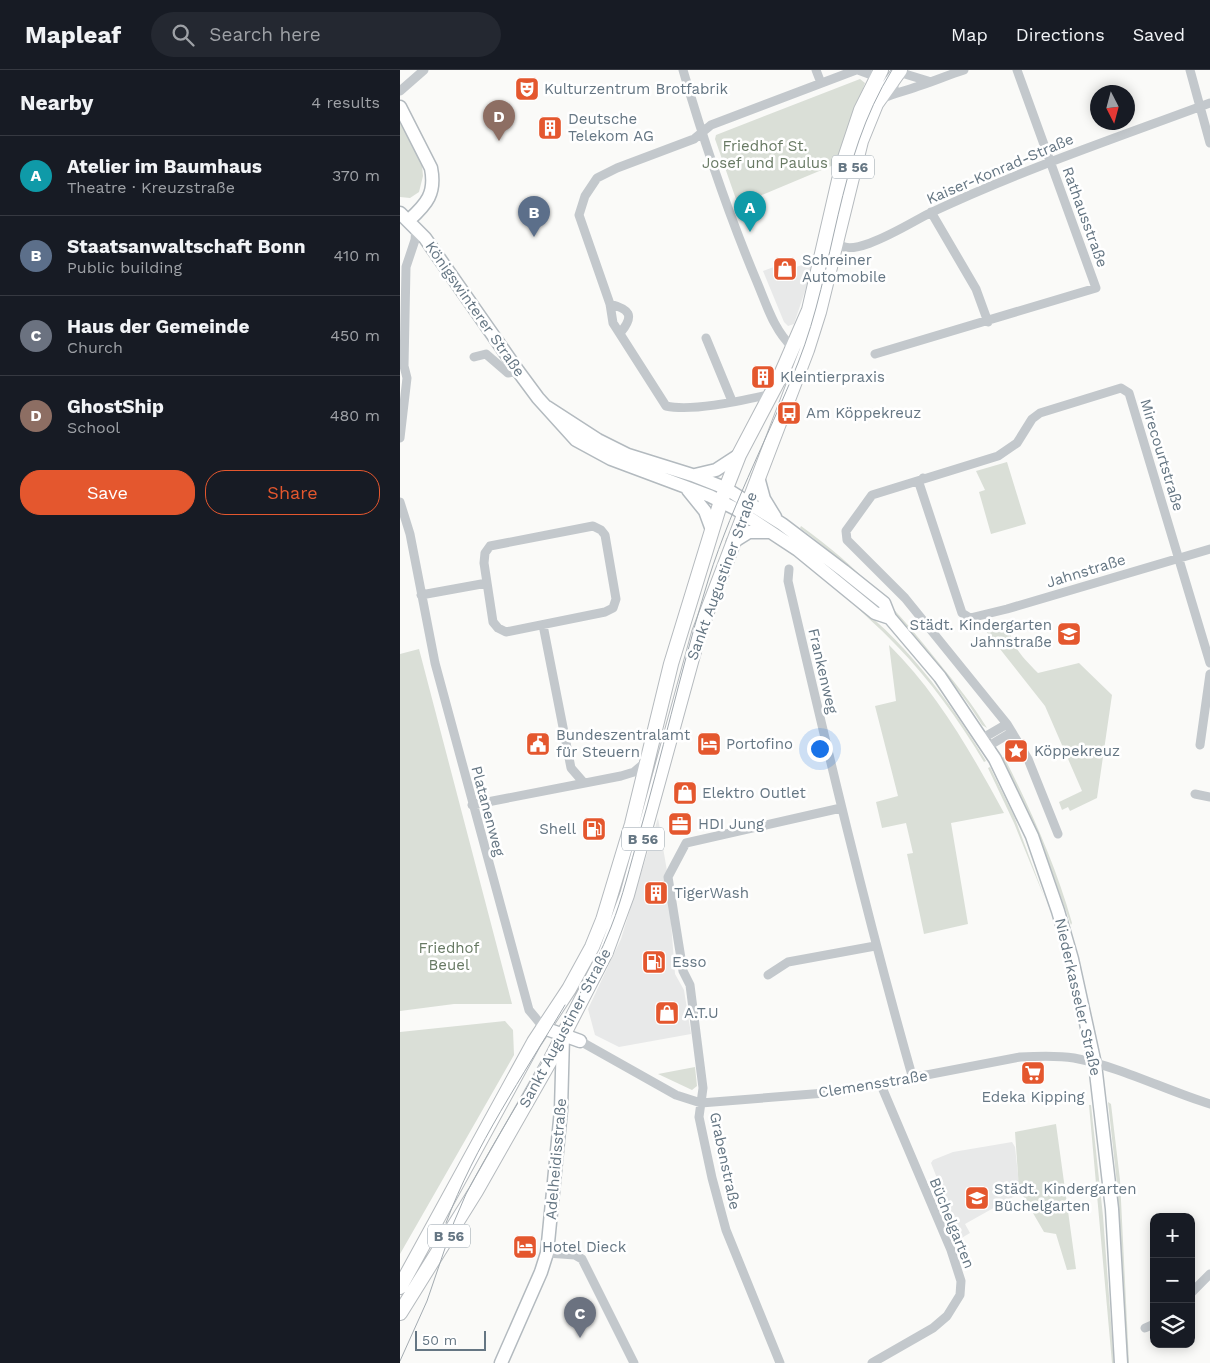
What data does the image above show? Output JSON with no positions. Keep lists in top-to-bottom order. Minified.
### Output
{"streets":{"main road":["B 56","Königswinterer Straße","Sankt Augustiner Straße","Niederkasseler Straße","Clemensstraße","Adelheidisstraße"],"street":["Kaiser-Konrad-Straße","Rathausstraße","Mirecourtstraße","Jahnstraße","Frankenweg","Platanenweg","Grabenstraße","Büchelgarten"]},"crossings":[["Kaiser-Konrad-Straße","Rathausstraße"],["Kaiser-Konrad-Straße","Sankt Augustiner Straße"],["Königswinterer Straße","Sankt Augustiner Straße"],["Königswinterer Straße","Niederkasseler Straße"],["Mirecourtstraße","Jahnstraße"],["Sankt Augustiner Straße","Platanenweg"],["Sankt Augustiner Straße","Niederkasseler Straße"],["Sankt Augustiner Straße","Clemensstraße"],["Sankt Augustiner Straße","Adelheidisstraße"],["Frankenweg","Clemensstraße"],["Frankenweg","Grabenstraße"],["Platanenweg","Clemensstraße"],["Niederkasseler Straße","Clemensstraße"],["Clemensstraße","Adelheidisstraße"],["Clemensstraße","Grabenstraße"],["Clemensstraße","Büchelgarten"]],"parks":["Friedhof St. Josef und Paulus","Friedhof Beuel"],"places":{"theatre":["Kulturzentrum Brotfabrik"],"building":["Deutsche Telekom AG","Kleintierpraxis","TigerWash"],"shop":["Schreiner Automobile","Elektro Outlet","A.T.U"],"bus stop":["Am Köppekreuz"],"school or university":["Städt. Kindergarten Jahnstraße","Städt. Kindergarten Büchelgarten"],"public building":["Bundeszentralamt für Steuern"],"hotel":["Portofino","Hotel Dieck"],"place":["Köppekreuz"],"office":["HDI Jung"],"fuel station":["Shell","Esso"],"supermarket":["Edeka Kipping"]},"scale_bar":"50 m","north":"bottom","page":{"header":"Mapleaf","search":"Search here","nav":["Map","Directions","Saved"],"heading":["Nearby","4 results"],"pins":["D","A","B","C"],"list":[{"mark":"A","name":"Atelier im Baumhaus","note":"Theatre · Kreuzstraße","value":"370 m"},{"mark":"B","name":"Staatsanwaltschaft Bonn","note":"Public building","value":"410 m"},{"mark":"C","name":"Haus der Gemeinde","note":"Church","value":"450 m"},{"mark":"D","name":"GhostShip","note":"School","value":"480 m"}],"buttons":["Save","Share"],"map_buttons":["+","−"],"scale":"50 m"}}
